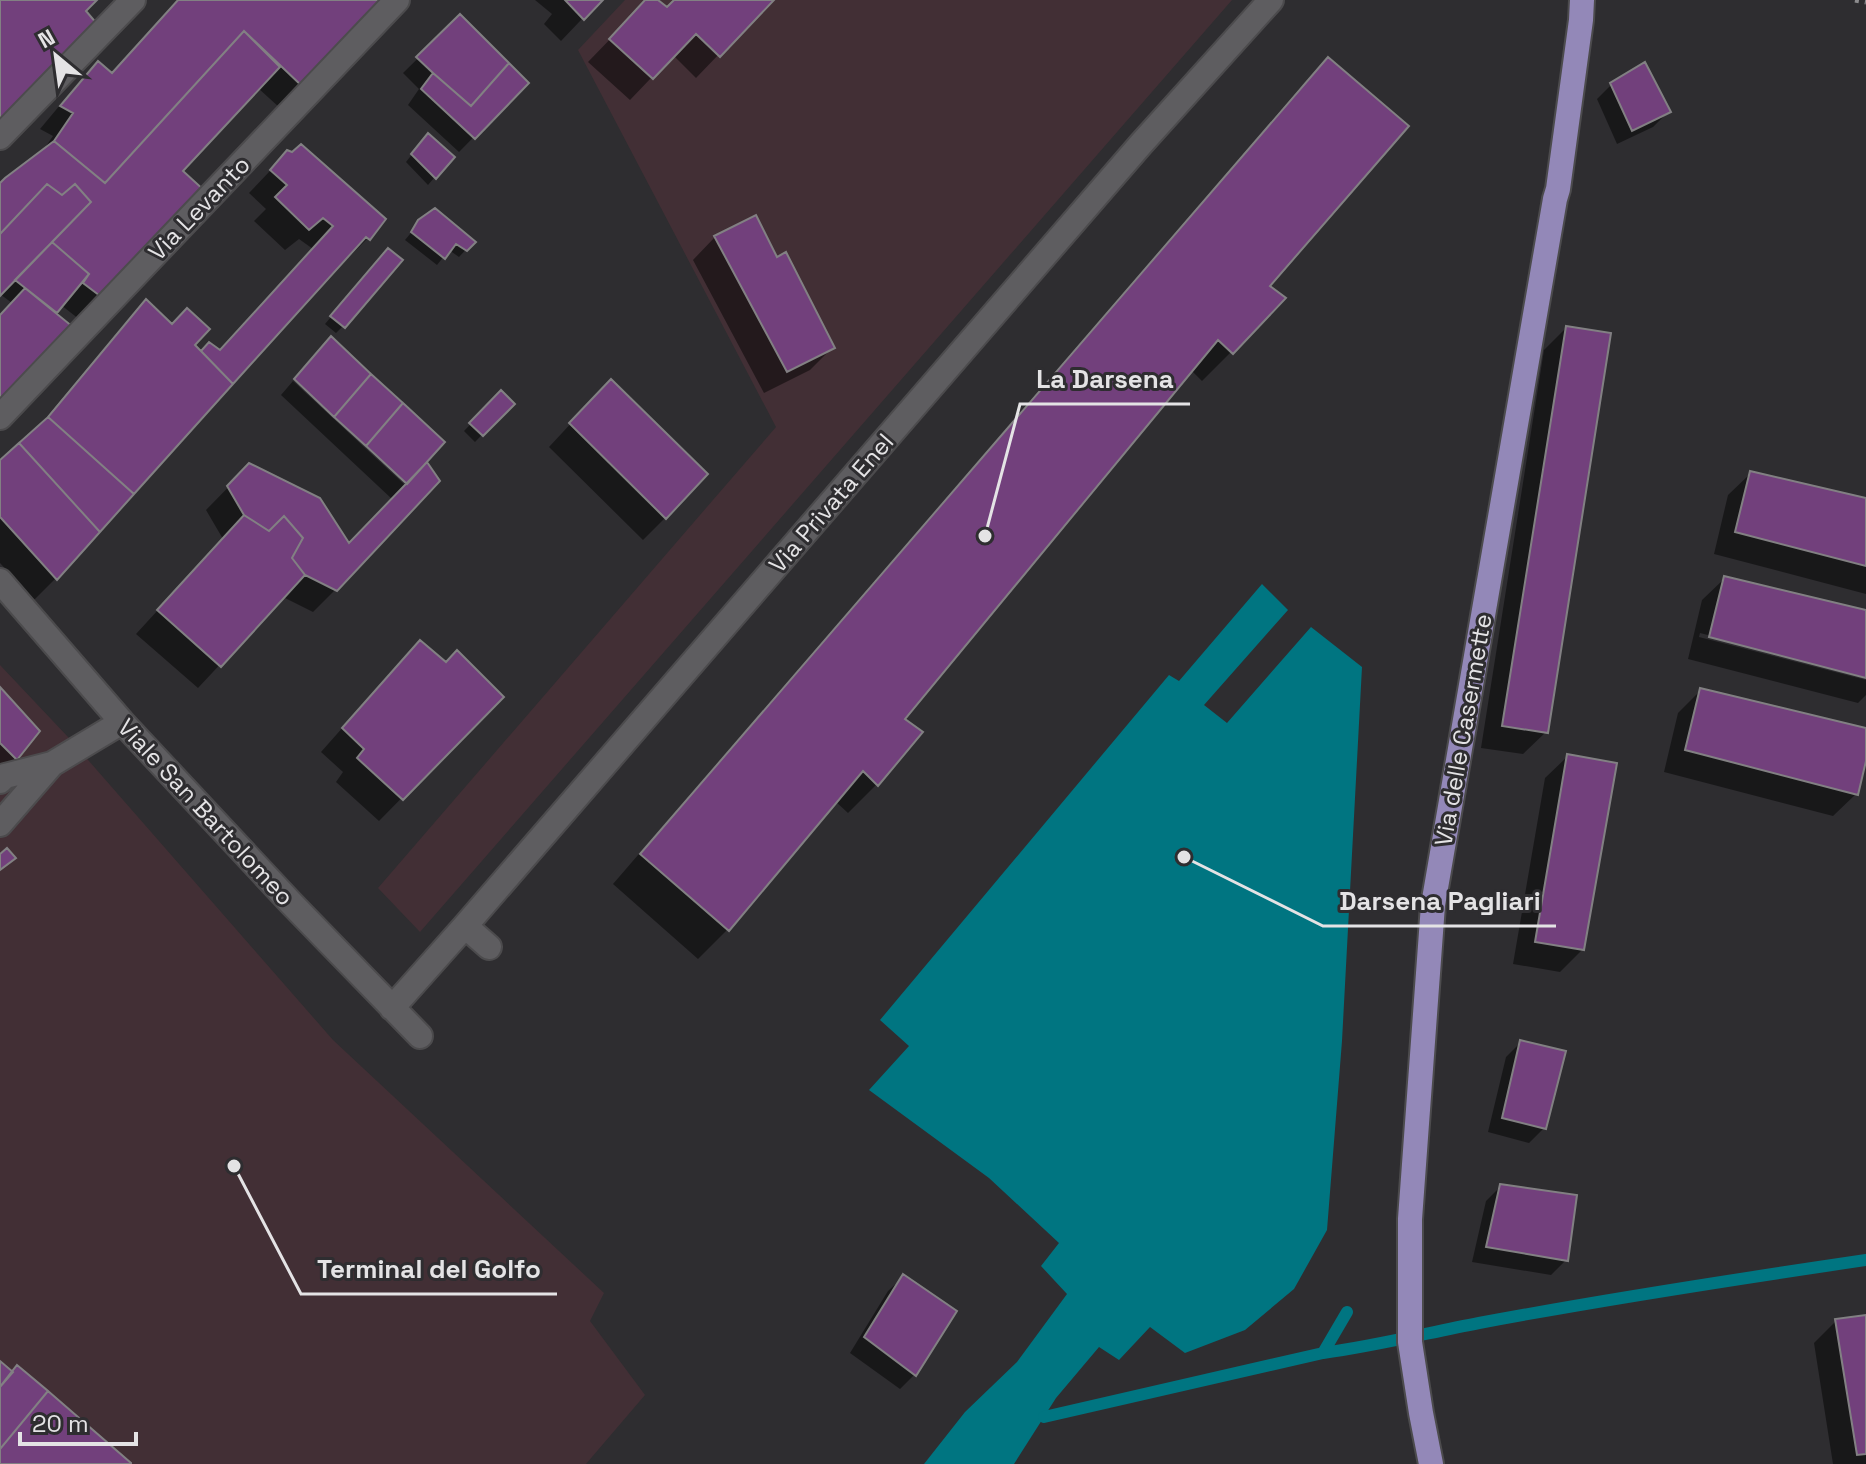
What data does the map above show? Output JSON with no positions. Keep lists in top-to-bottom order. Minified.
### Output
{"streets":{"main road":["Via delle Casermette"],"street":["Via Levanto","Via Privata Enel","Viale San Bartolomeo"]},"crossings":[["Via Privata Enel","Viale San Bartolomeo"]],"places":["La Darsena","Darsena Pagliari","Terminal del Golfo"],"scale_bar":"20 m","north":"top left"}
